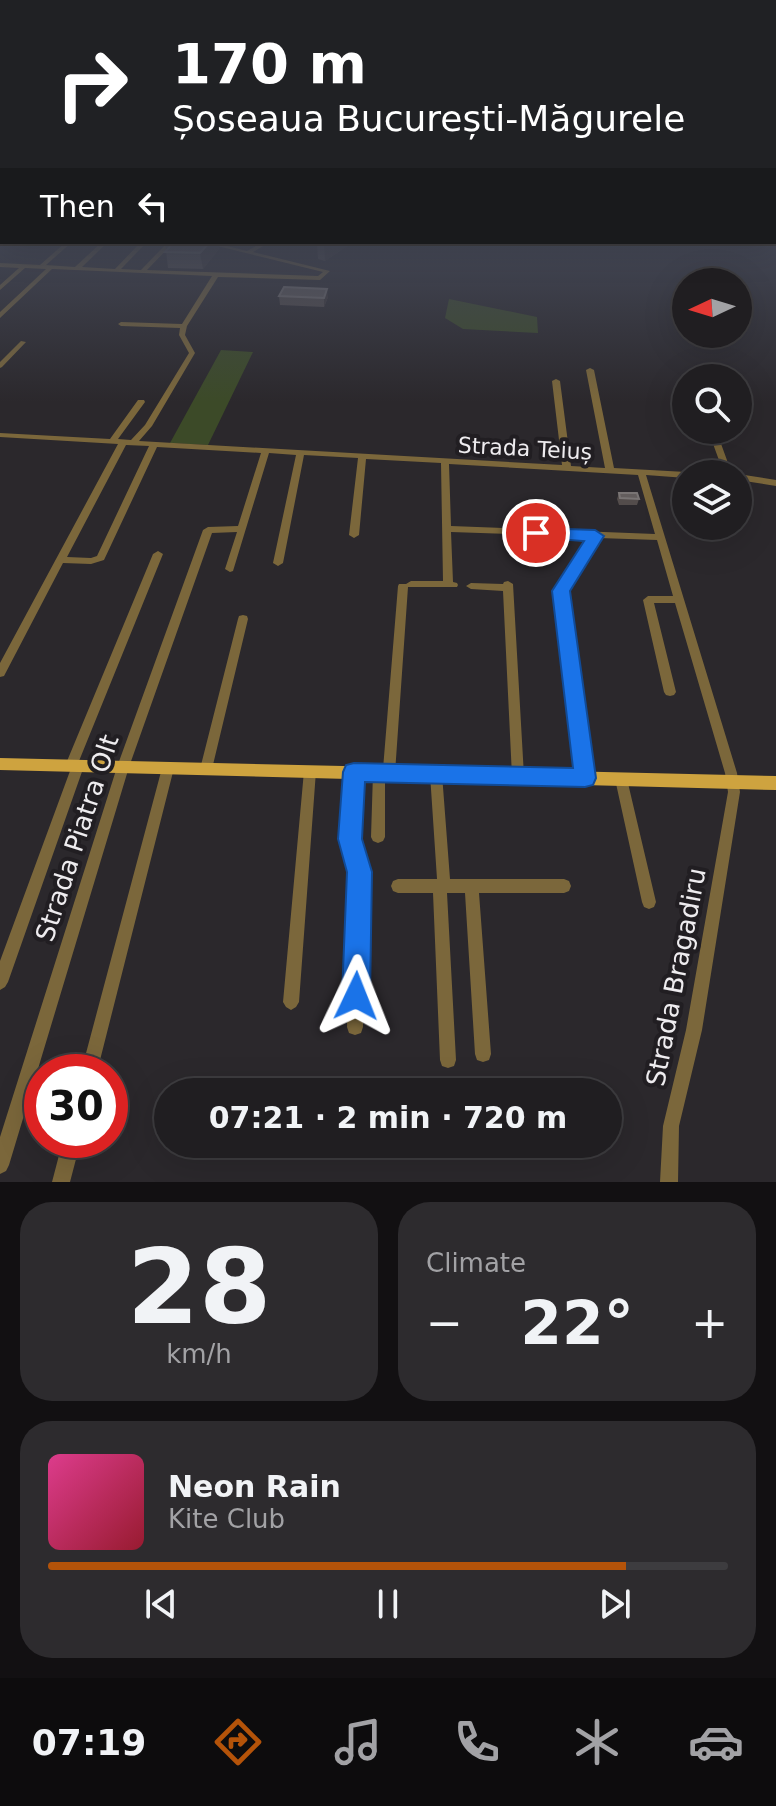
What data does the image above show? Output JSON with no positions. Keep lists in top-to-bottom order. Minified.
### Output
{"streets":{"street":["Strada Teiuș","Strada Piatra Olt","Strada Bragadiru"]},"north":"left","page":{"turn":["170 m","Șoseaua București-Măgurele"],"then":"Then","limit":"30","trip":"07:21 · 2 min · 720 m","tile":[["28","km/h"],"Climate"],"heat":["−","22°","+"],"song":["Neon Rain","Kite Club"],"tabs":"07:19"}}
